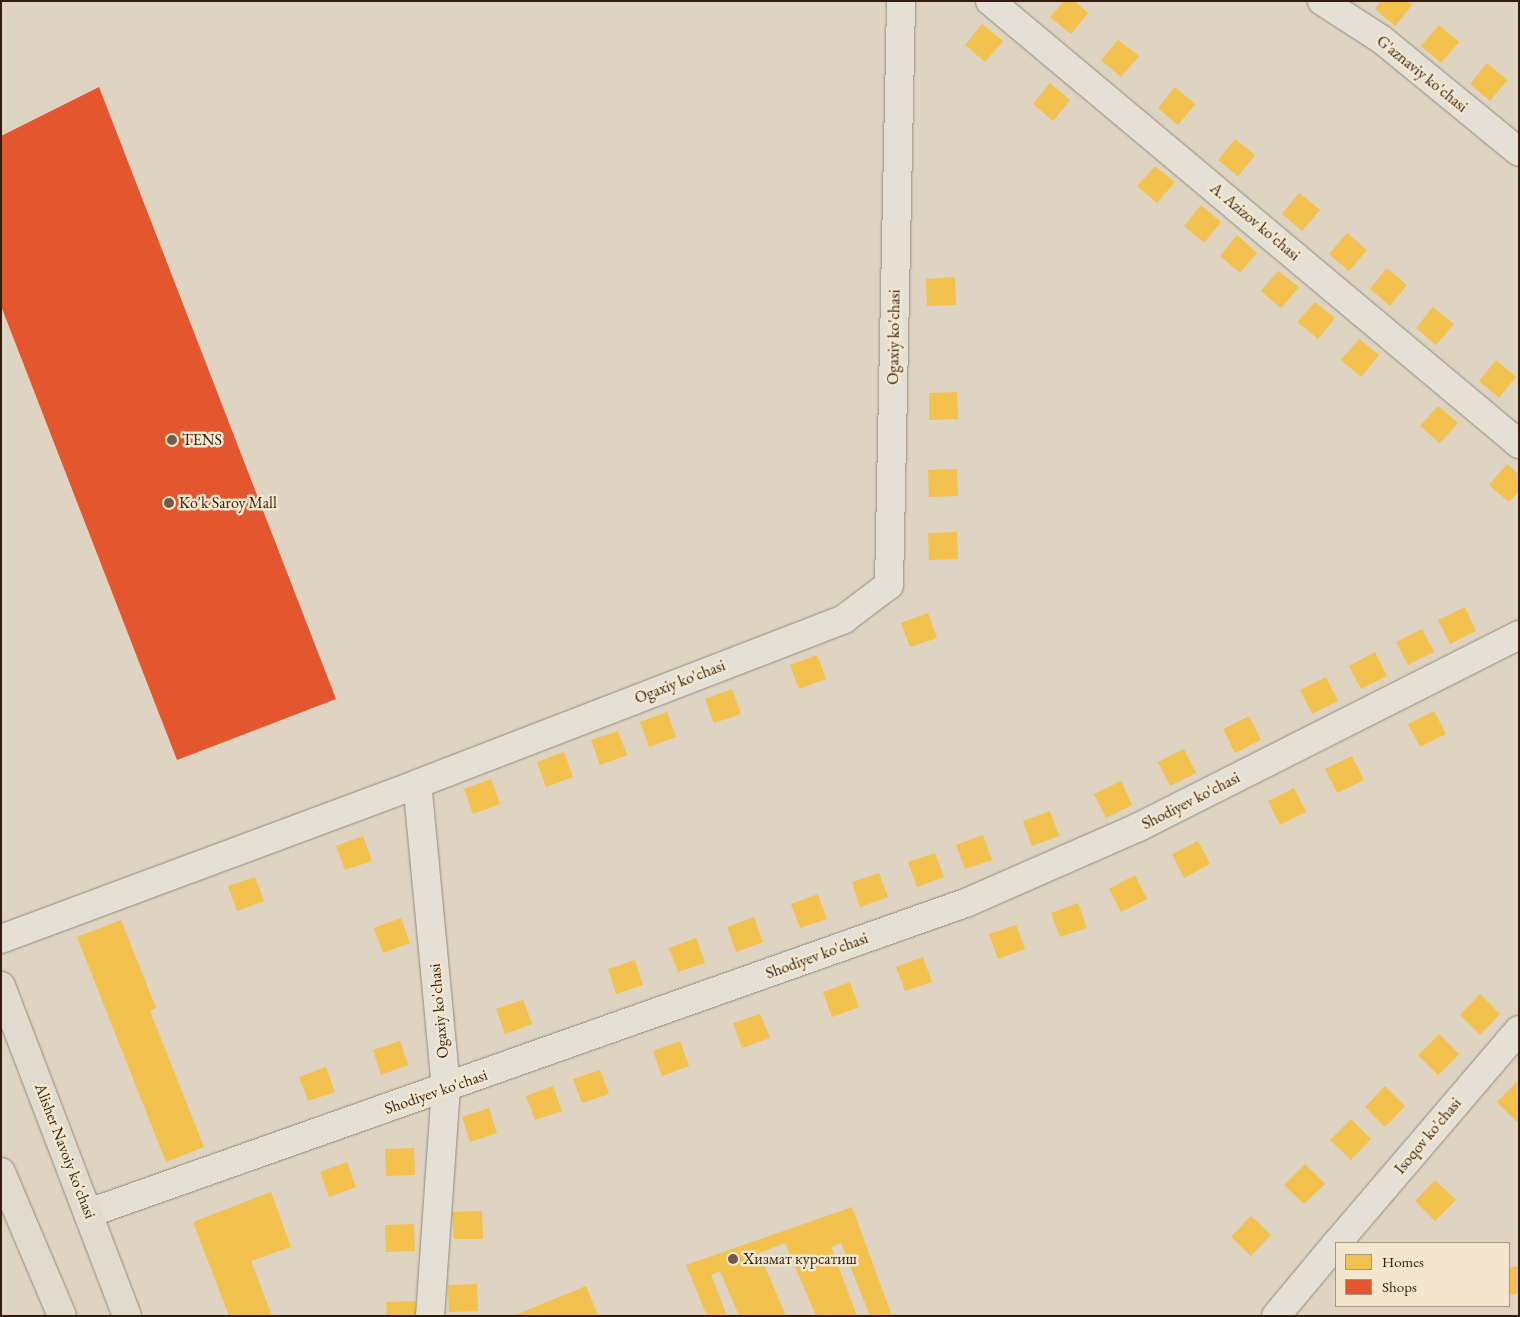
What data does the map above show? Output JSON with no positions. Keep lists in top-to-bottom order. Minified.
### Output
{"streets":{"main road":["Alisher Navoiy ko'chasi"],"street":["G'aznaviy ko'chasi","A. Azizov ko'chasi","Ogaxiy ko'chasi","Shodiyev ko'chasi","Isoqov ko'chasi"]},"crossings":[["Ogaxiy ko'chasi","Shodiyev ko'chasi"],["Shodiyev ko'chasi","Alisher Navoiy ko'chasi"]],"places":["TENS","Ko'k Saroy Mall","Хизмат курсатиш"],"legend":["Homes","Shops"]}
